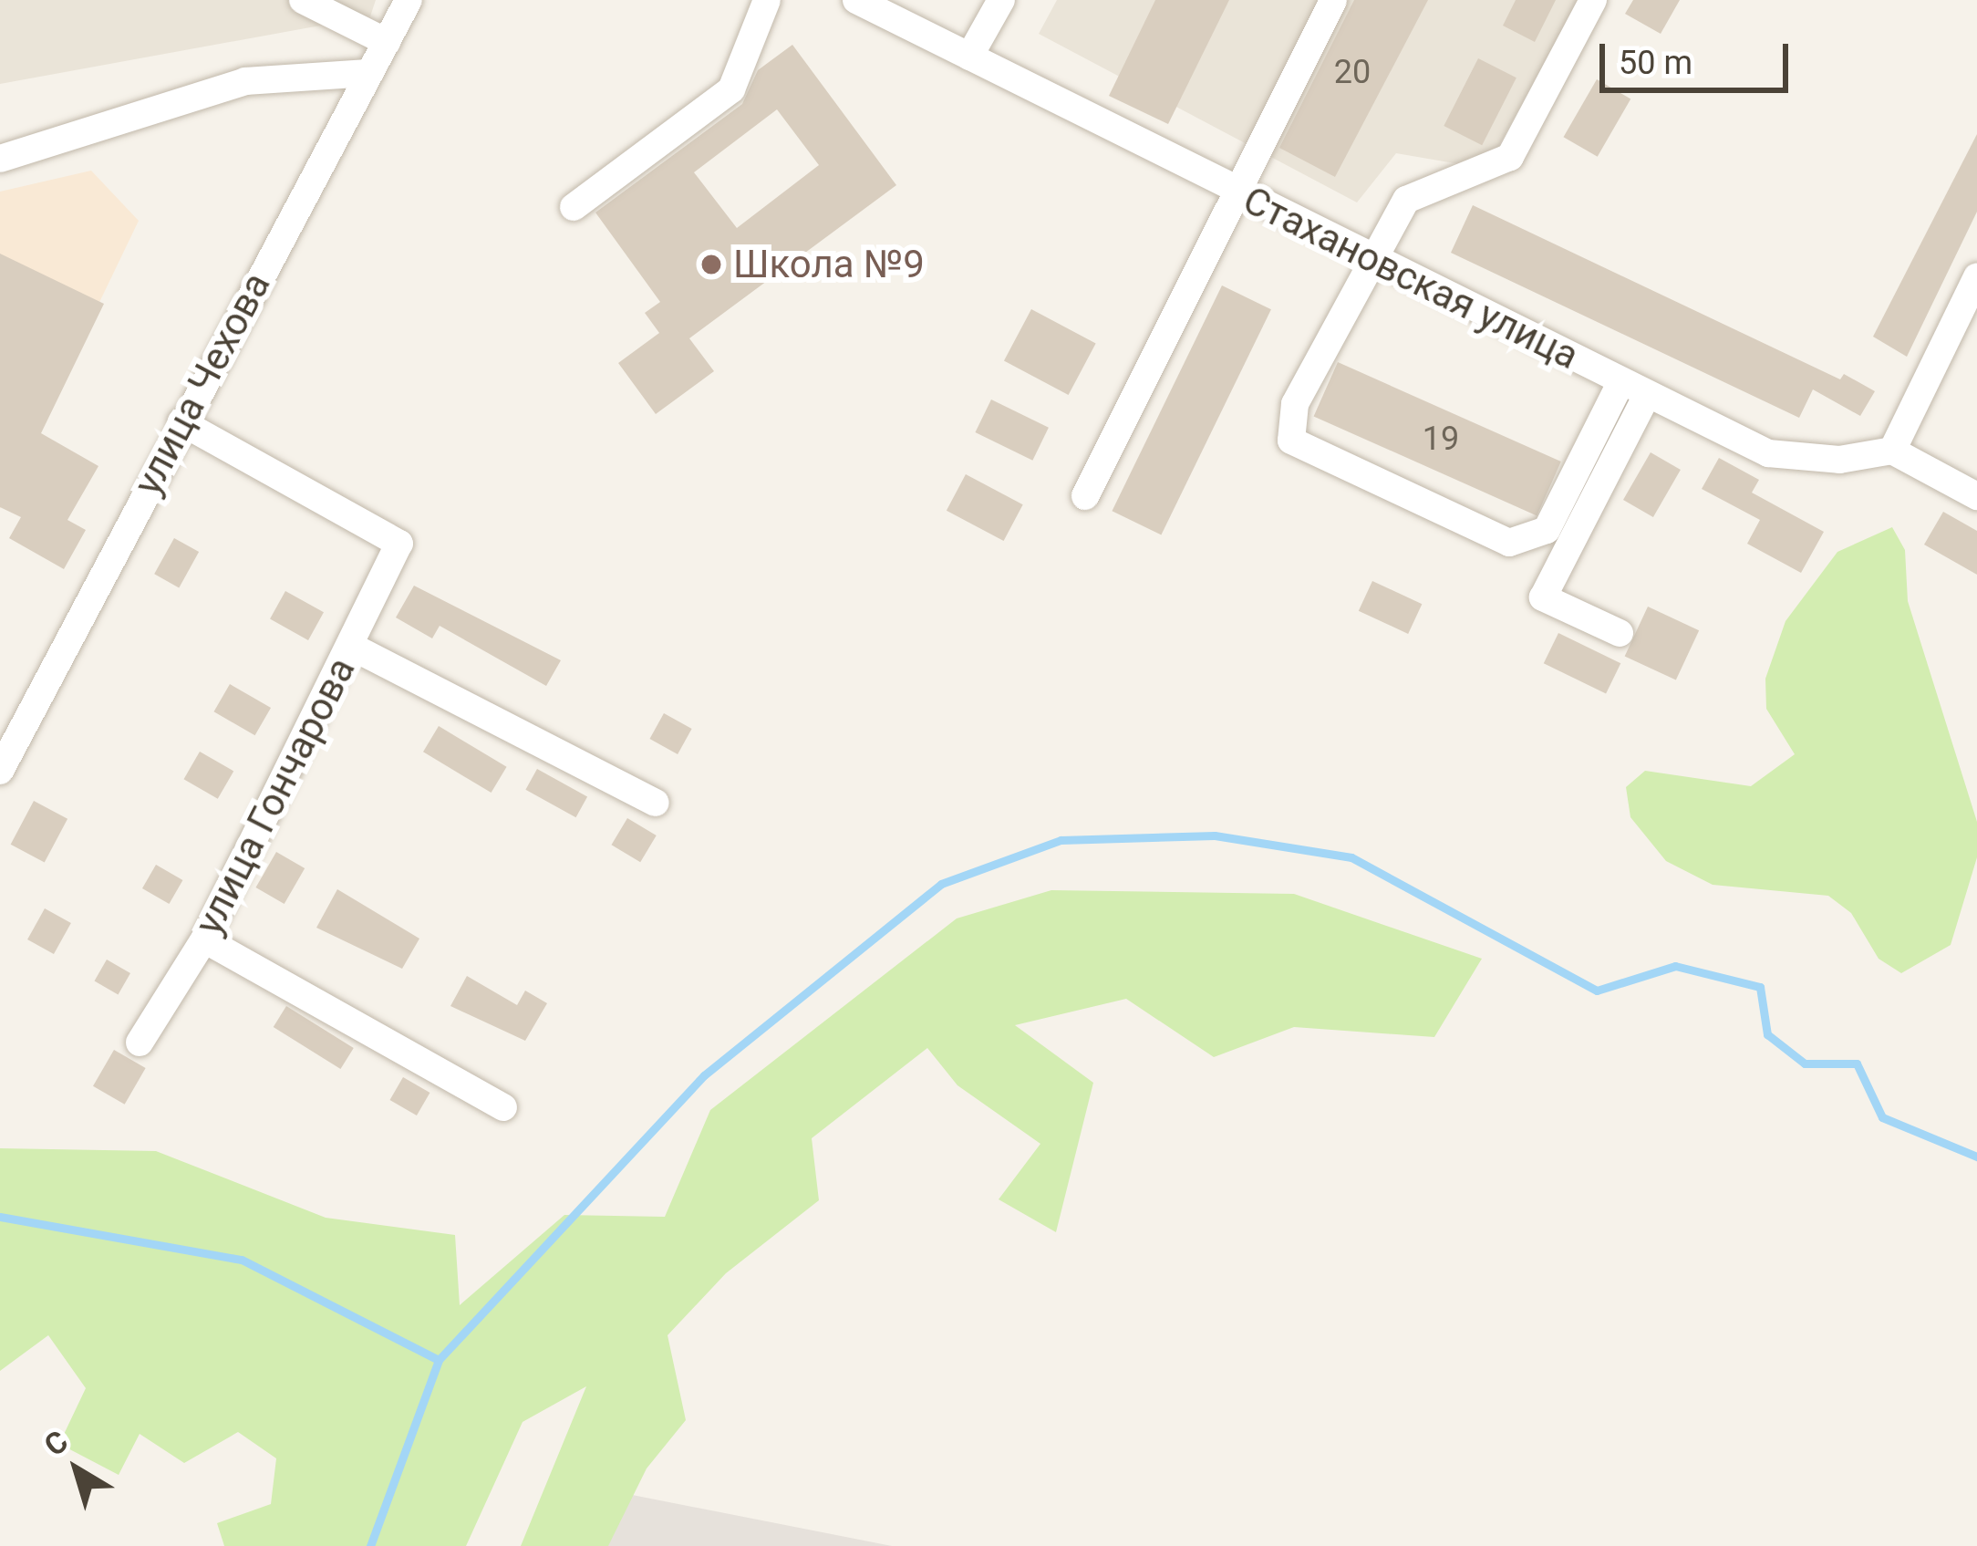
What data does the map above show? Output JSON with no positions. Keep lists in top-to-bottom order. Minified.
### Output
{"streets":{"street":["Стахановская улица","улица Чехова","улица Гончарова"]},"crossings":[["улица Чехова","улица Гончарова"]],"places":["Школа №9"],"house_numbers":["20","19"],"scale_bar":"50 m","north":"top left"}
